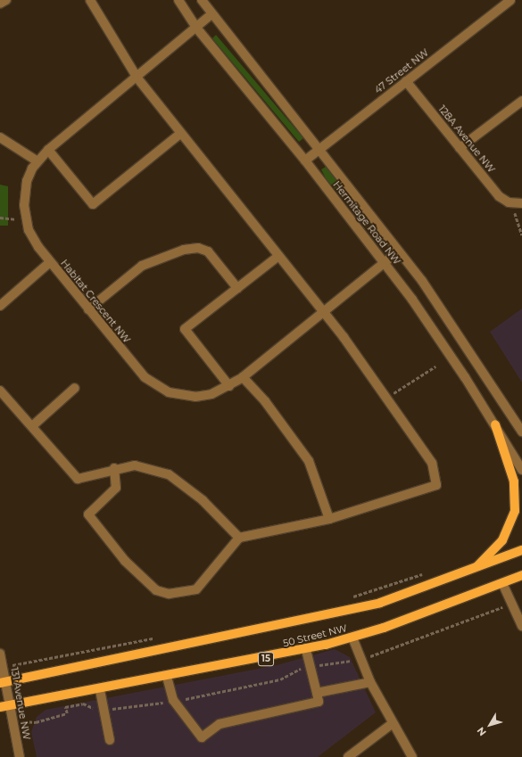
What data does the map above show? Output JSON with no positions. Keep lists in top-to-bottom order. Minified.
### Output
{"streets":{"main road":["50 Street NW","15"],"street":["47 Street NW","128A Avenue NW","Hermitage Road NW","Habitat Crescent NW","131 Avenue NW"]},"crossings":[["47 Street NW","128A Avenue NW"],["47 Street NW","Hermitage Road NW"],["Hermitage Road NW","Habitat Crescent NW"],["50 Street NW","131 Avenue NW"]],"north":"bottom left"}
